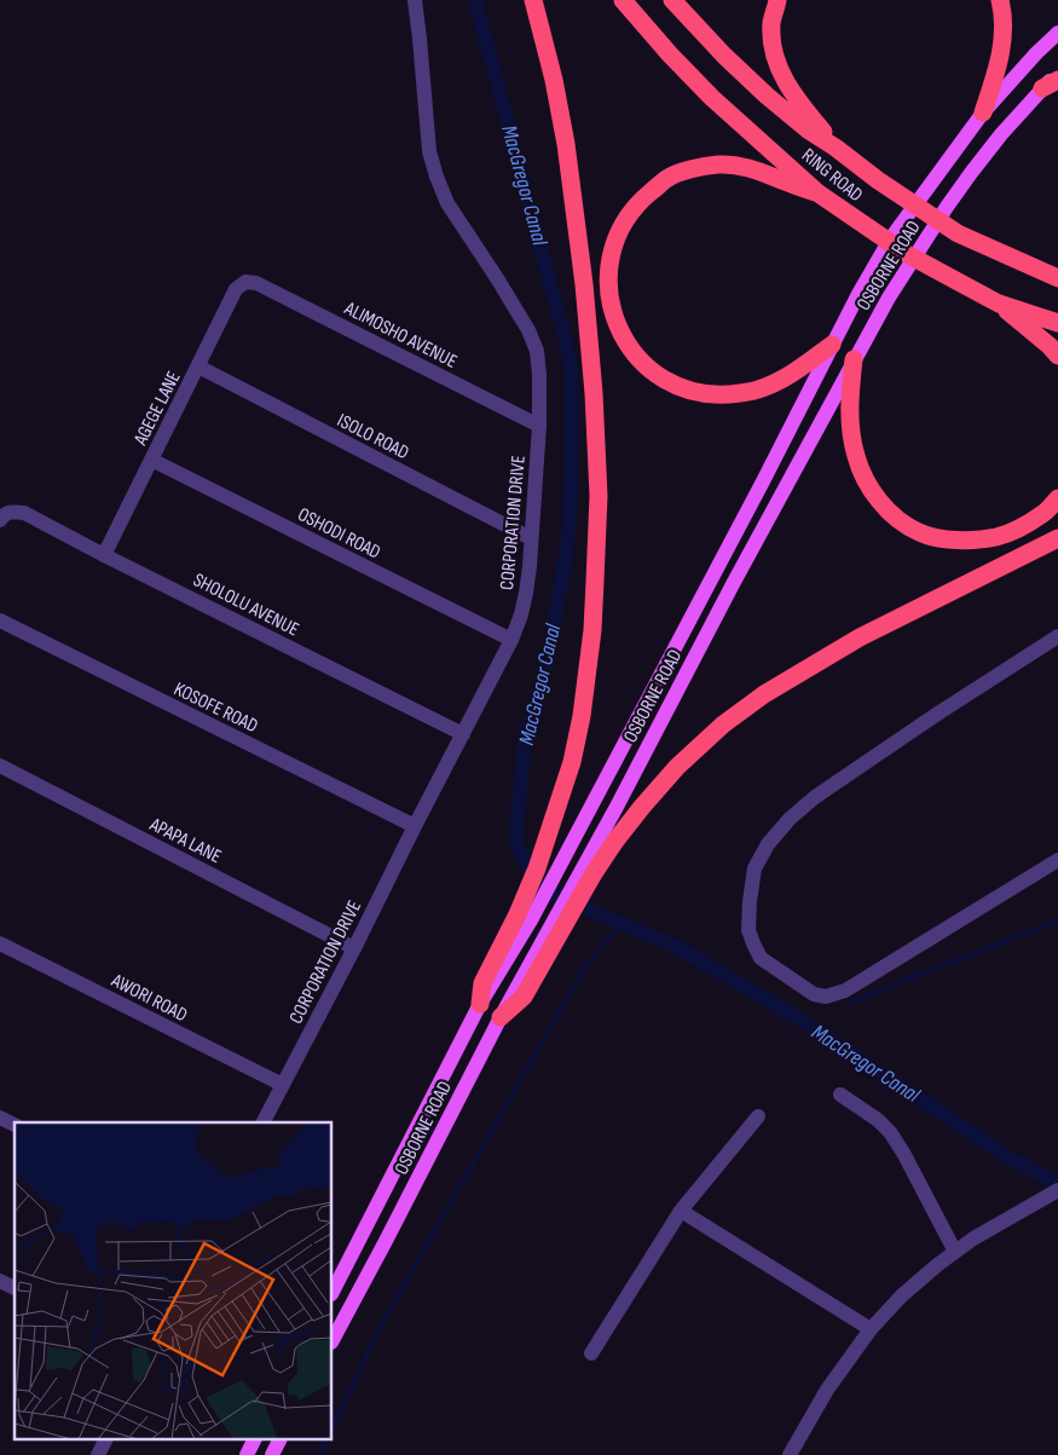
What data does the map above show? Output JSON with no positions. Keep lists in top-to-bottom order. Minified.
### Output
{"streets":{"highway":["RING ROAD"],"main road":["OSBORNE ROAD"],"street":["ALIMOSHO AVENUE","AGEGE LANE","ISOLO ROAD","CORPORATION DRIVE","OSHODI ROAD","SHOLOLU AVENUE","KOSOFE ROAD","APAPA LANE","AWORI ROAD"]},"crossings":[["ALIMOSHO AVENUE","AGEGE LANE"],["ALIMOSHO AVENUE","CORPORATION DRIVE"],["AGEGE LANE","ISOLO ROAD"],["AGEGE LANE","OSHODI ROAD"],["AGEGE LANE","SHOLOLU AVENUE"],["ISOLO ROAD","CORPORATION DRIVE"],["CORPORATION DRIVE","OSHODI ROAD"],["CORPORATION DRIVE","SHOLOLU AVENUE"],["CORPORATION DRIVE","KOSOFE ROAD"],["CORPORATION DRIVE","APAPA LANE"],["CORPORATION DRIVE","AWORI ROAD"]],"water":["MacGregor Canal"]}
